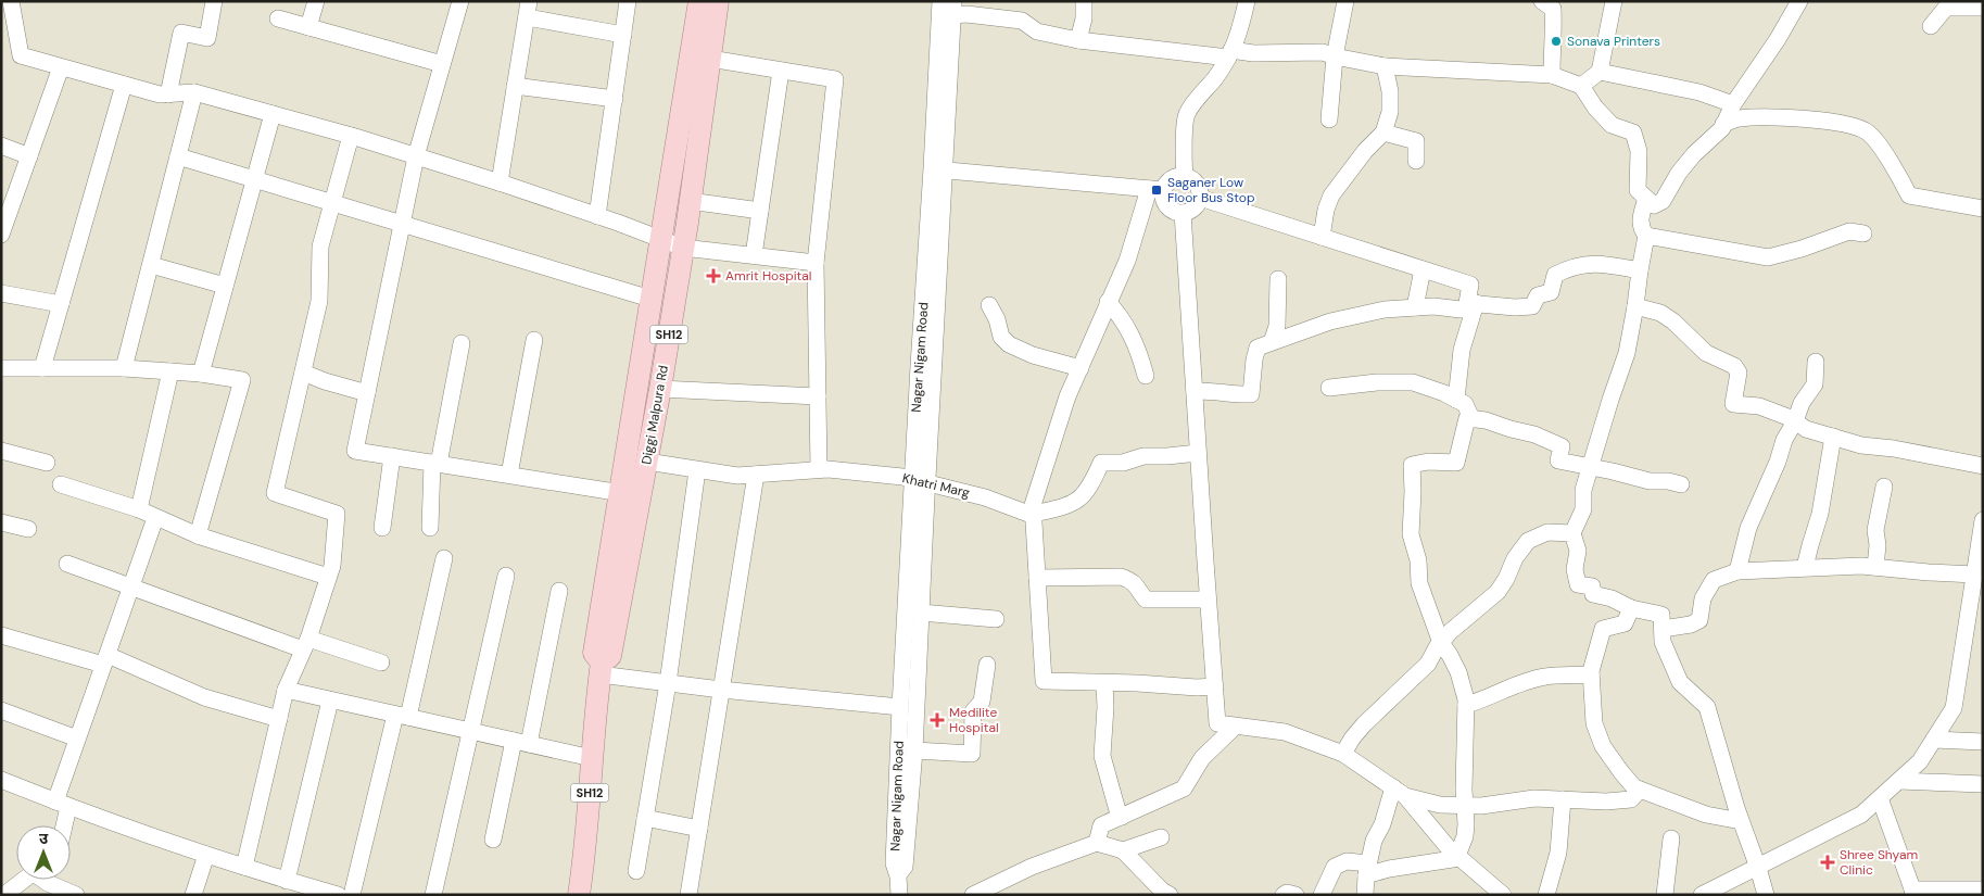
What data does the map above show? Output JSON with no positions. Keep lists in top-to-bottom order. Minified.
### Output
{"streets":{"main road":["SH12","Diggi Malpura Rd"],"street":["Nagar Nigam Road","Khatri Marg"]},"crossings":[["Nagar Nigam Road","Khatri Marg"],["Diggi Malpura Rd","Khatri Marg"]],"places":{"other":["Sonava Printers"],"transit":["Saganer Low Floor Bus Stop"],"health":["Amrit Hospital","Medilite Hospital","Shree Shyam Clinic"]},"north":"top"}
